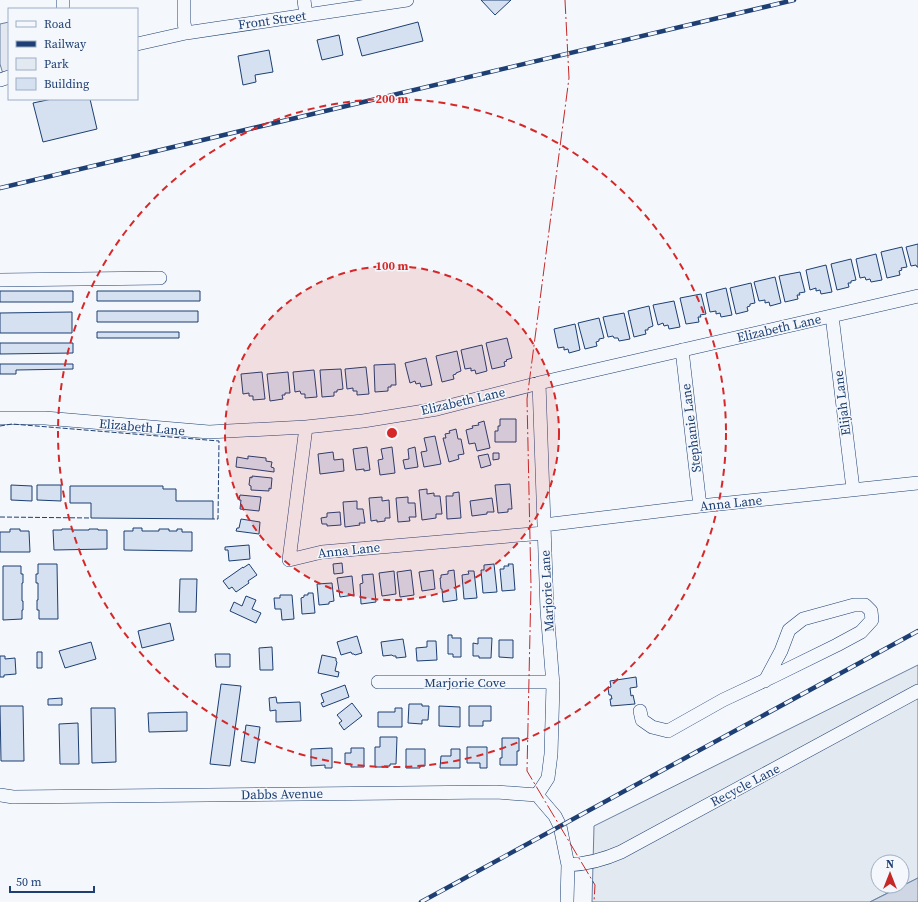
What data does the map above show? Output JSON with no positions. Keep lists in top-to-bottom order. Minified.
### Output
{"streets":{"street":["Front Street","Elizabeth Lane","Elijah Lane","Stephanie Lane","Anna Lane","Marjorie Lane","Marjorie Cove","Recycle Lane","Dabbs Avenue"]},"crossings":[["Elizabeth Lane","Elijah Lane"],["Elizabeth Lane","Stephanie Lane"],["Elizabeth Lane","Anna Lane"],["Elizabeth Lane","Marjorie Lane"],["Elijah Lane","Anna Lane"],["Stephanie Lane","Anna Lane"],["Anna Lane","Marjorie Lane"],["Marjorie Lane","Marjorie Cove"],["Marjorie Lane","Dabbs Avenue"]],"legend":["Road","Railway","Park","Building"],"scale_bar":"50 m","north":"top","rings":["200 m","100 m"]}
